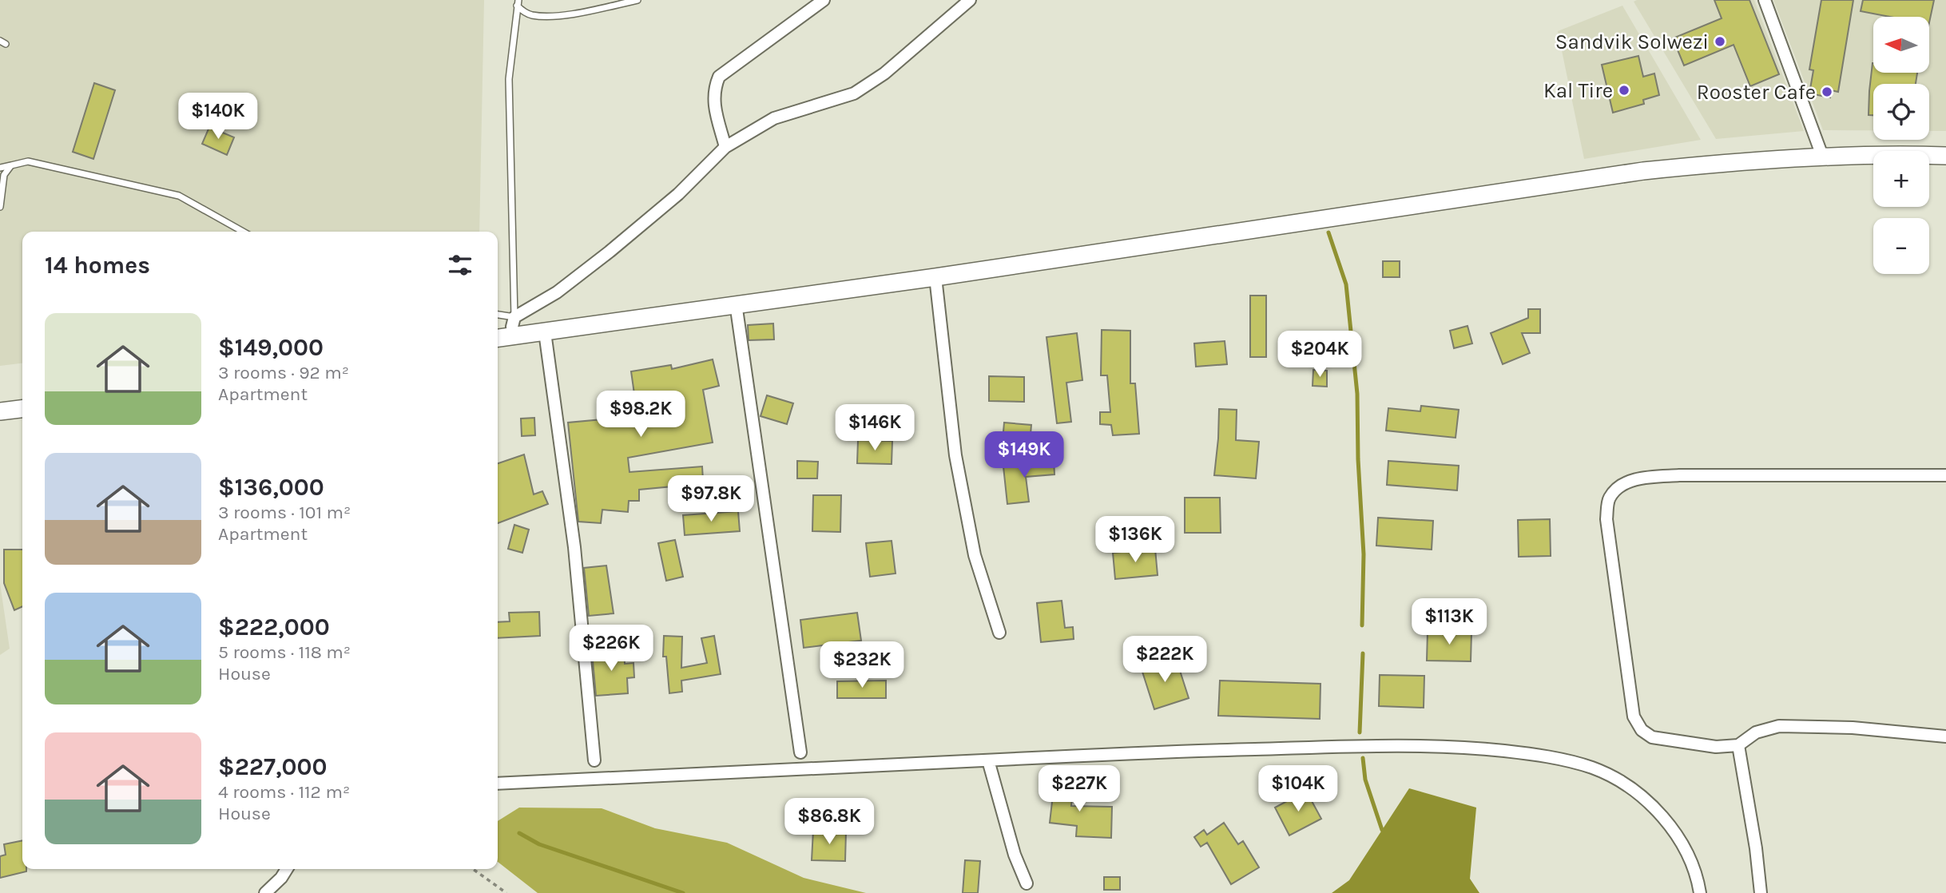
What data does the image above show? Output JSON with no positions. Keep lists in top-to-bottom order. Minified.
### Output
{"places":["Sandvik Solwezi","Kal Tire","Rooster Cafe"],"north":"left","page":{"map_buttons":["+","−"],"price":["$140K","$204K","$98.2K","$146K","$149K","$97.8K","$136K","$113K","$226K","$222K","$232K","$227K","$104K","$86.8K"],"heading":"14 homes","list":[{"name":"$149,000","note":"3 rooms · 92 m² · Apartment"},{"name":"$136,000","note":"3 rooms · 101 m² · Apartment"},{"name":"$222,000","note":"5 rooms · 118 m² · House"},{"name":"$227,000","note":"4 rooms · 112 m² · House"}]}}
